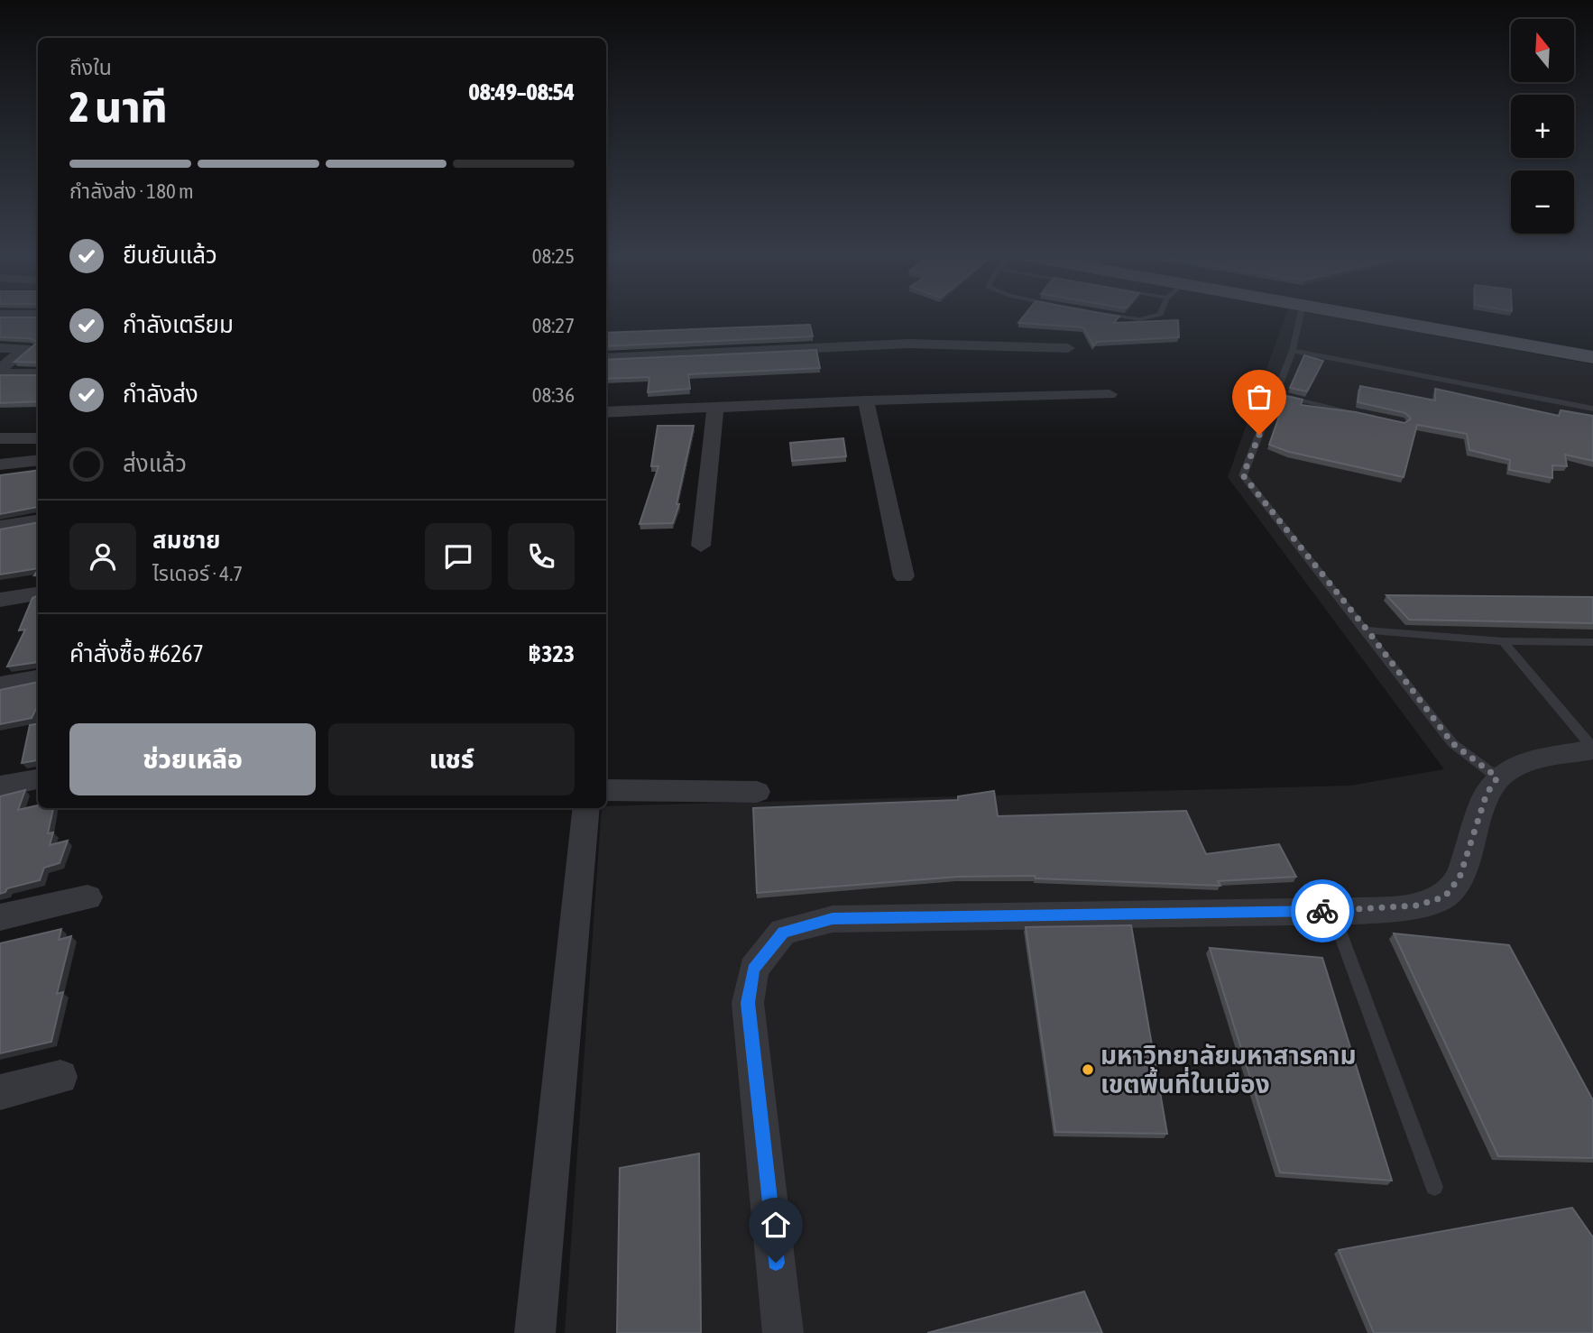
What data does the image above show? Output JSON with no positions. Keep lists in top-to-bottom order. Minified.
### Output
{"places":["มหาวิทยาลัยมหาสารคาม เขตพื้นที่ในเมือง"],"north":"top","page":{"map_buttons":["+","−"],"heading":["2 นาที","ถึงใน","08:49–08:54"],"panel":["สมชาย","ไรเดอร์ · 4.7","คำสั่งซื้อ #6267","฿323"],"bar":"กำลังส่ง · 180 m","list":[["ยืนยันแล้ว","08:25"],["กำลังเตรียม","08:27"],["กำลังส่ง","08:36"],"ส่งแล้ว"],"buttons":["ช่วยเหลือ","แชร์"]}}
